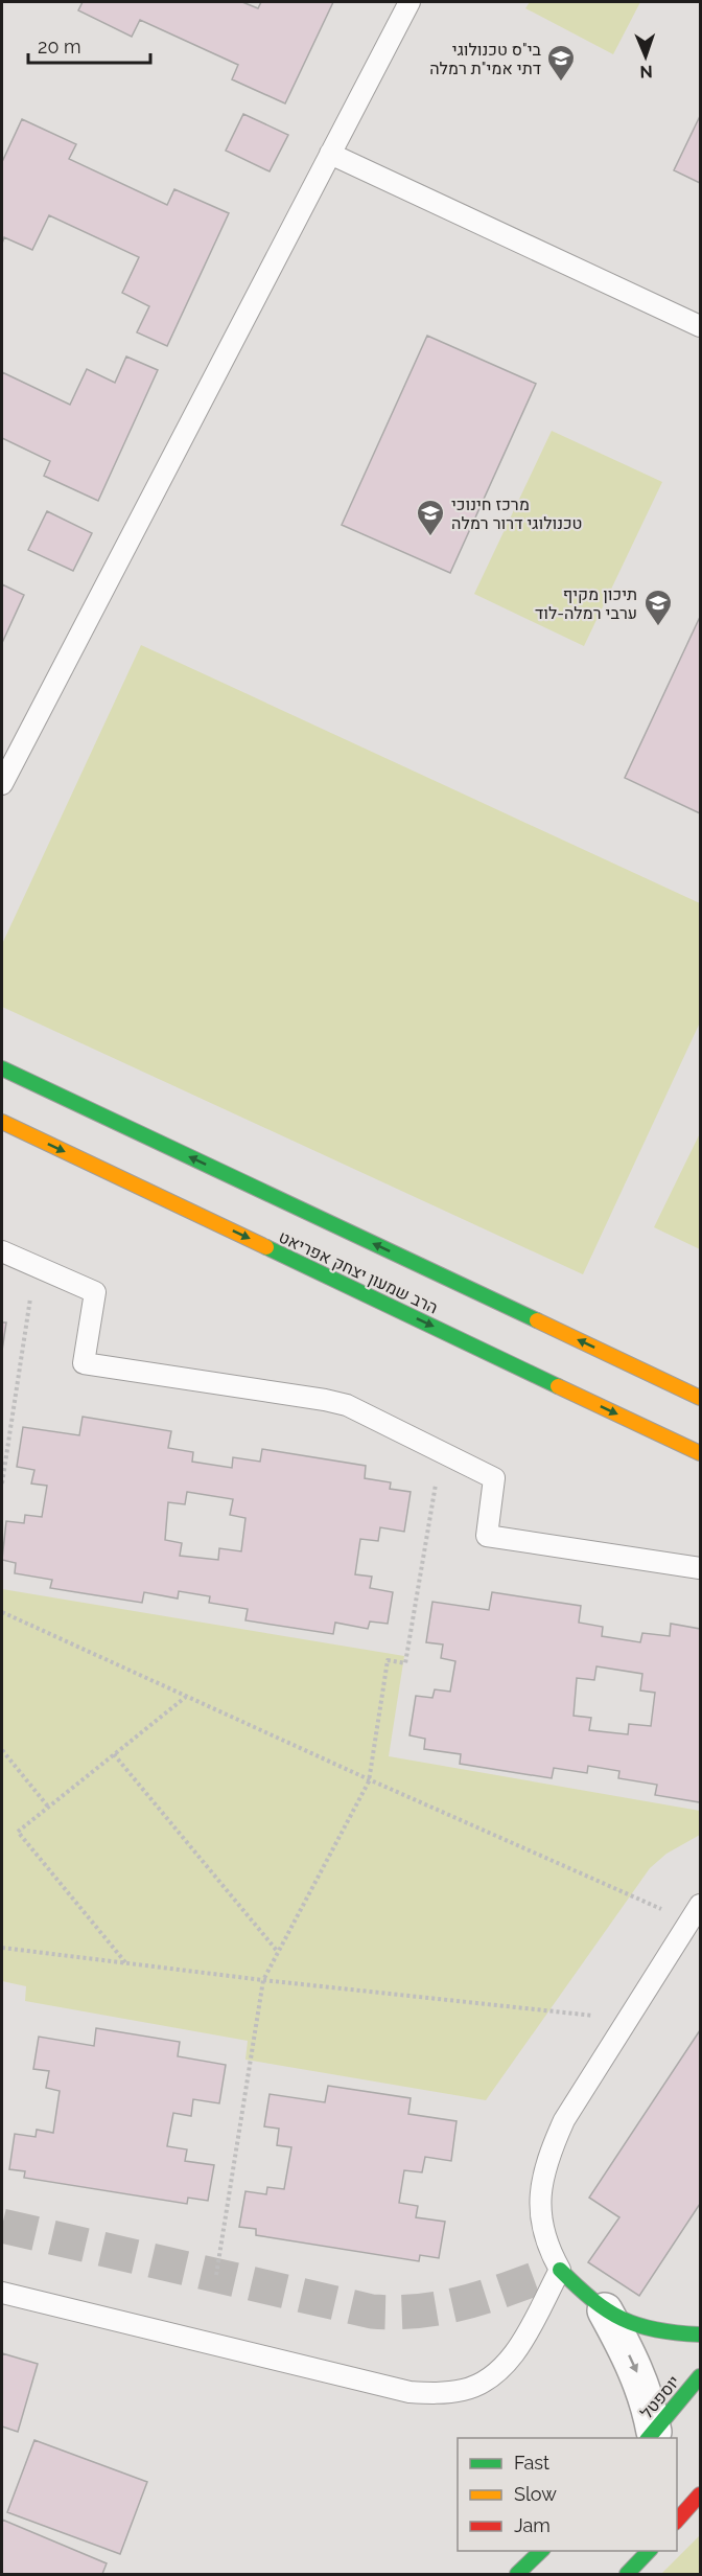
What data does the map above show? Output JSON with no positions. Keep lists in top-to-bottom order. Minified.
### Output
{"streets":{"street":["הרב שמעון יצחק אפריאט","יוספטל"]},"places":{"school or university":["בי\"ס טכנולוגי דתי אמי\"ת רמלה","מרכז חינוכי טכנולוגי דרור רמלה","תיכון מקיף ערבי רמלה-לוד"]},"legend":["Fast","Slow","Jam"],"scale_bar":"20 m","north":"bottom"}
